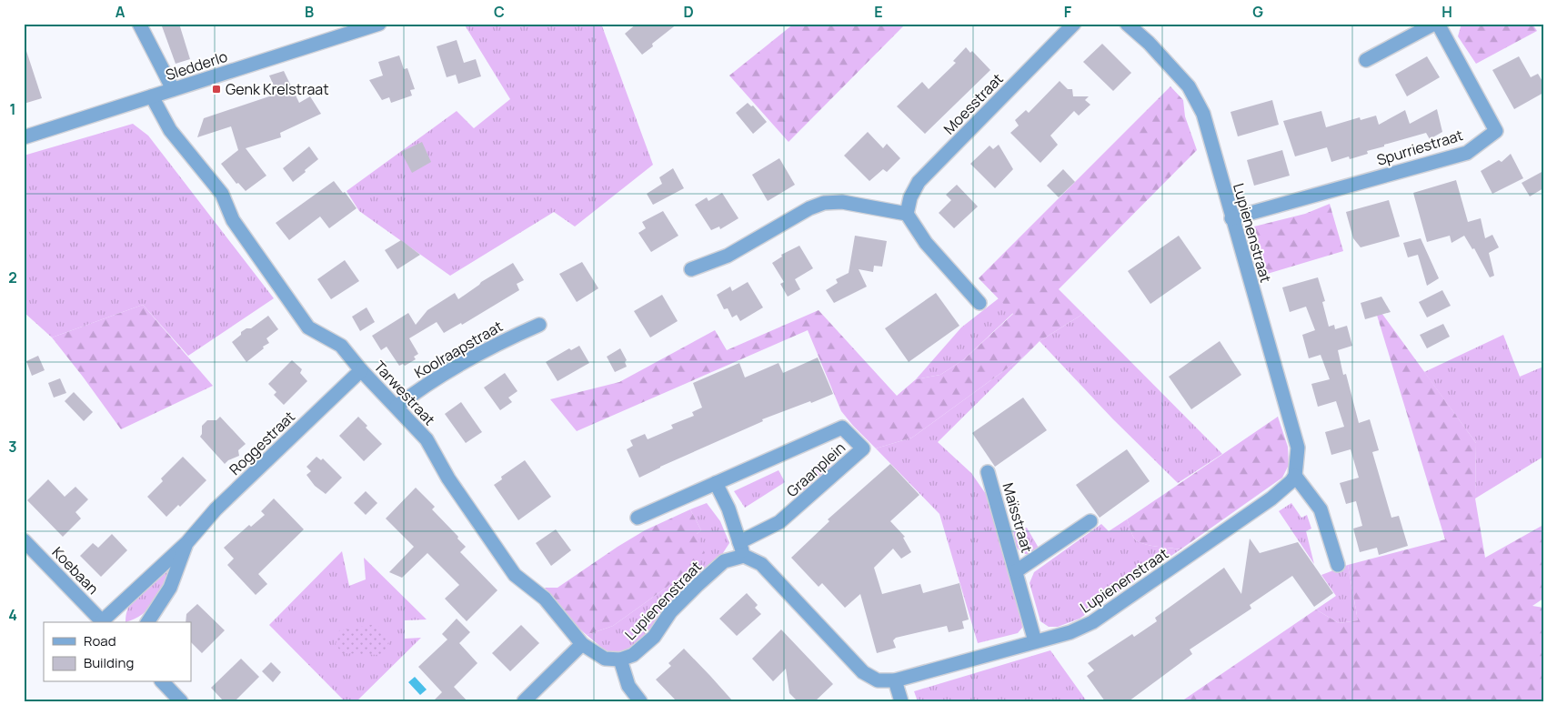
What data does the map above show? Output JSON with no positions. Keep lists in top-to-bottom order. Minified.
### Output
{"streets":{"street":["Sledderlo","Moesstraat","Spurriestraat","Lupienenstraat","Koolraapstraat","Tarwestraat","Roggestraat","Graanplein","Maïsstraat","Koebaan"]},"crossings":[["Sledderlo","Tarwestraat"],["Spurriestraat","Lupienenstraat"],["Lupienenstraat","Tarwestraat"],["Lupienenstraat","Maïsstraat"],["Koolraapstraat","Tarwestraat"],["Tarwestraat","Roggestraat"]],"places":{"transit":["Genk Krelstraat"]},"legend":["Road","Building"],"grid":{"columns":["A","B","C","D","E","F","G","H"],"rows":["1","2","3","4"]}}
